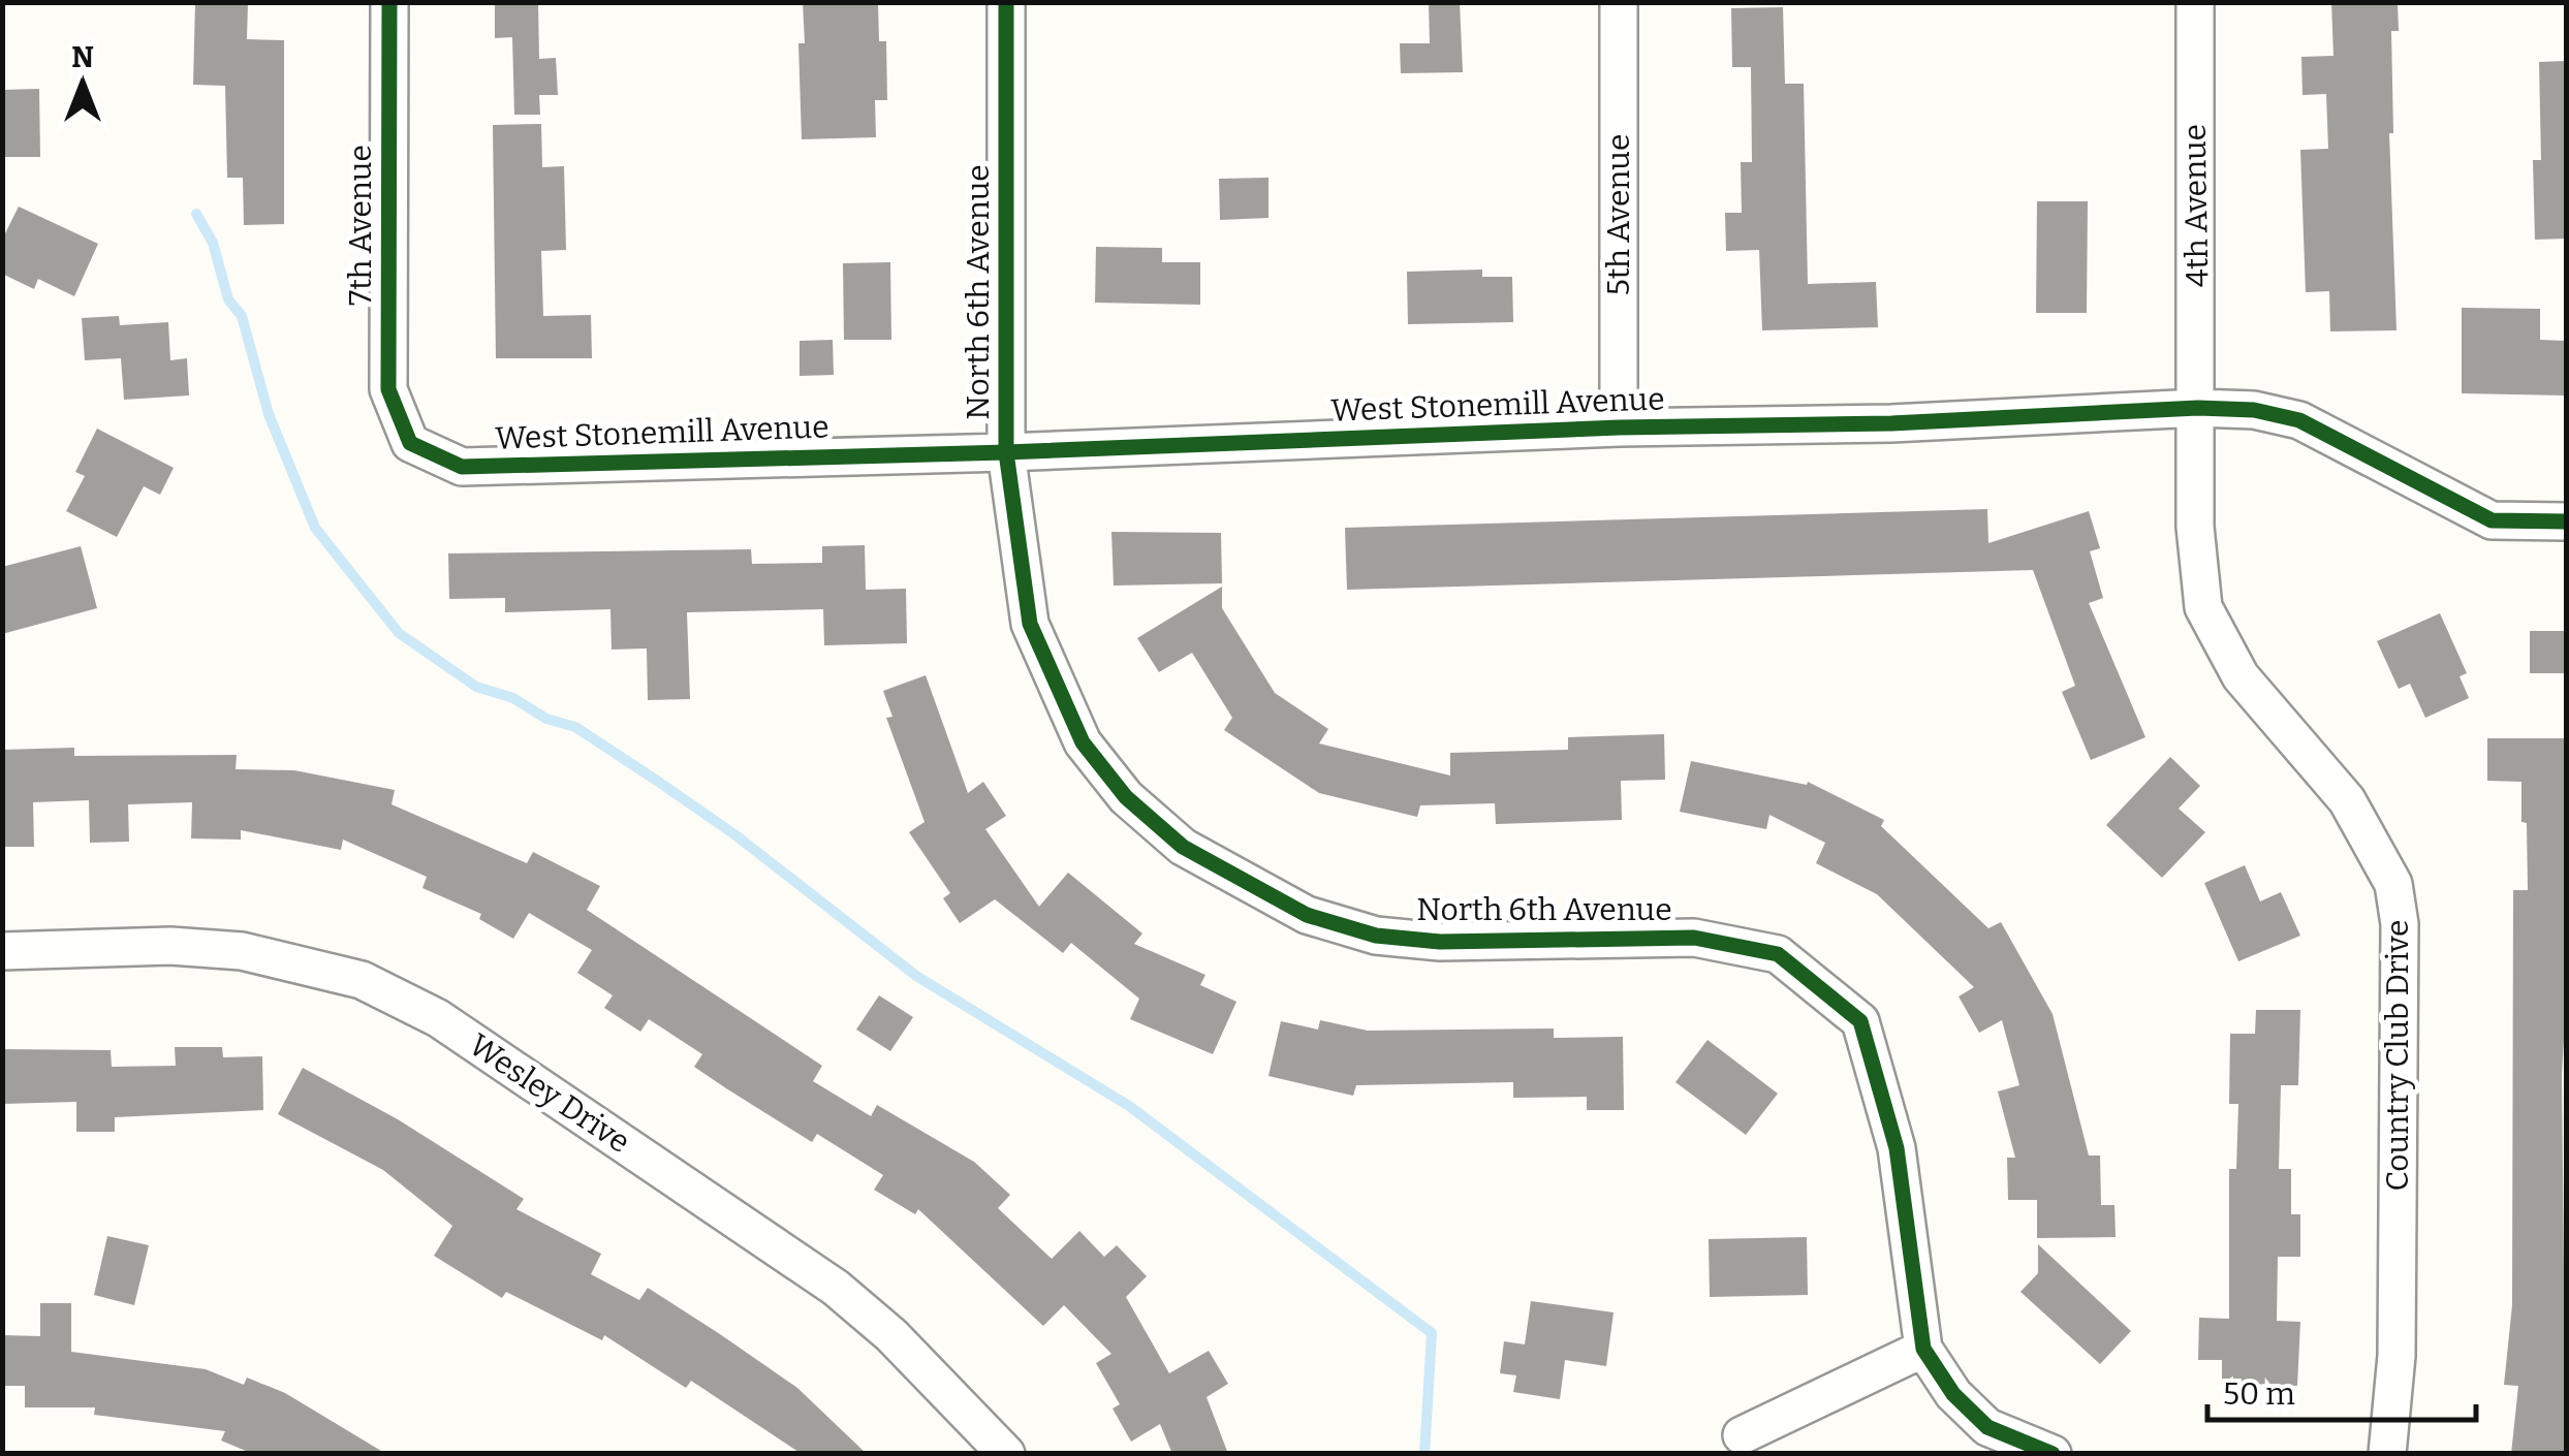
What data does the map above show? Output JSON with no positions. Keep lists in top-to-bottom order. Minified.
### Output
{"streets":{"street":["4th Avenue","5th Avenue","7th Avenue","North 6th Avenue","West Stonemill Avenue","Country Club Drive","Wesley Drive"]},"crossings":[["4th Avenue","West Stonemill Avenue"],["4th Avenue","Country Club Drive"],["5th Avenue","West Stonemill Avenue"],["7th Avenue","West Stonemill Avenue"],["North 6th Avenue","West Stonemill Avenue"],["West Stonemill Avenue","Country Club Drive"]],"scale_bar":"50 m","north":"top"}
